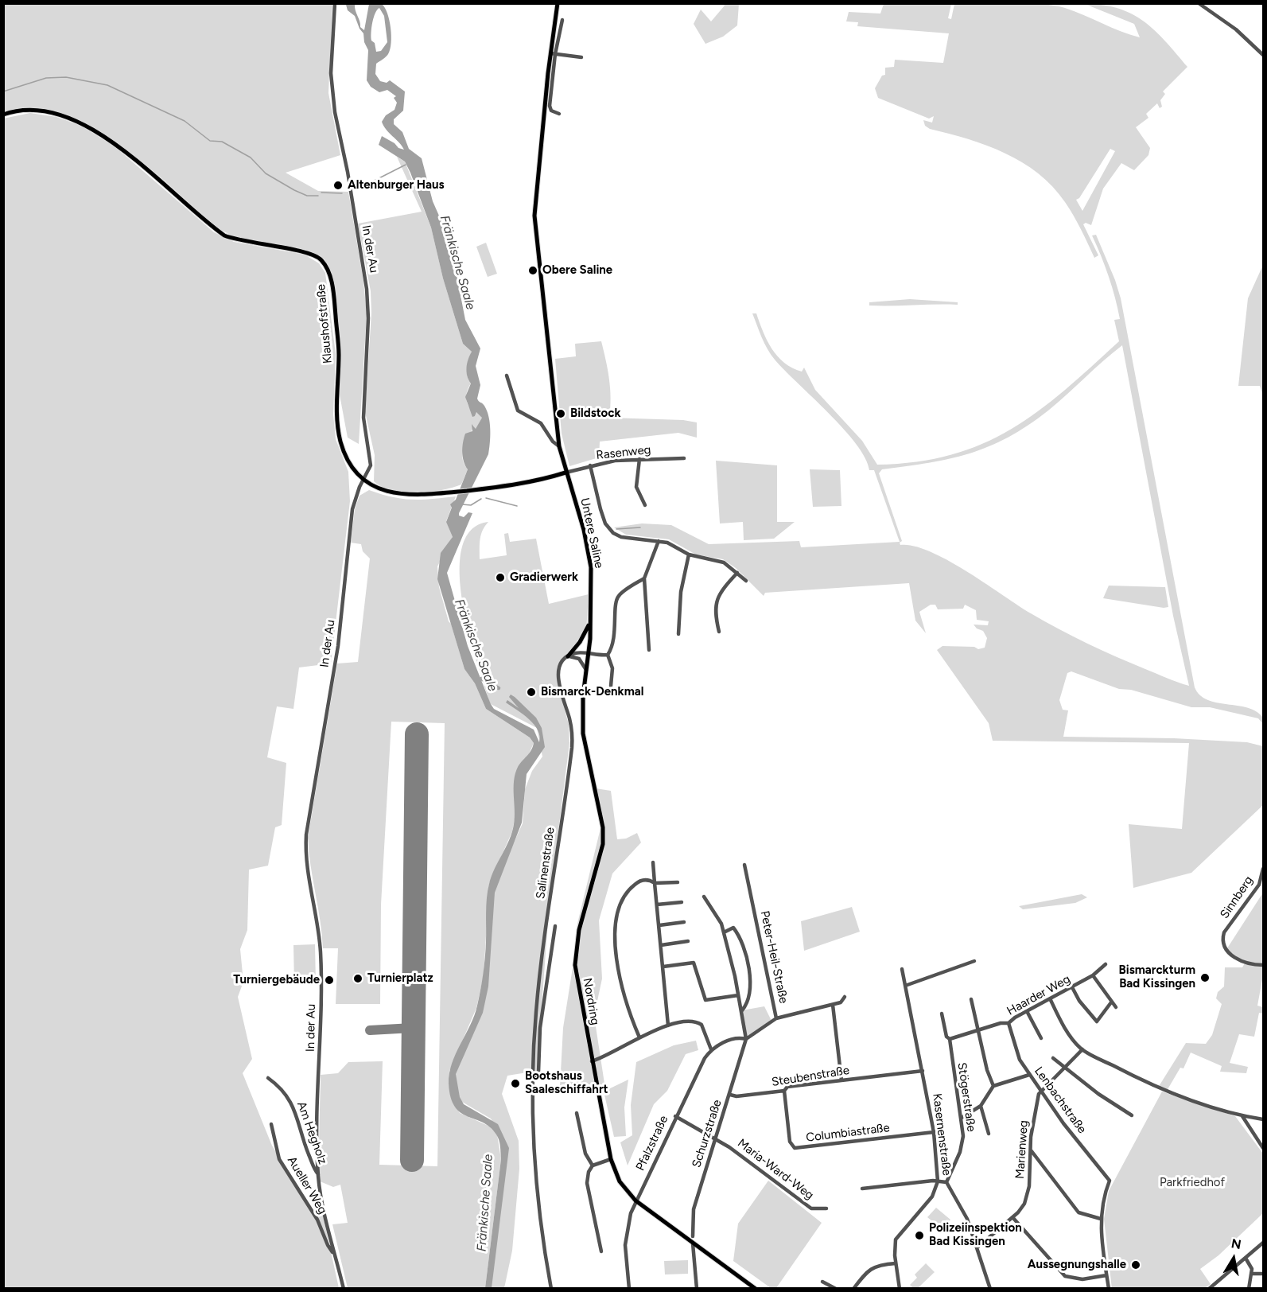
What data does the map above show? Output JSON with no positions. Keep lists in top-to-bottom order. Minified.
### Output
{"streets":{"main road":["Klaushofstraße","Untere Saline","Nordring"],"street":["In der Au","Rasenweg","Salinenstraße","Sinnberg","Peter-Heil-Straße","Haarder Weg","Steubenstraße","Stögerstraße","Lenbachstraße","Am Hegholz","Columbiastraße","Schurzstraße","Kasernenstraße","Pfalzstraße","Marienweg","Maria-Ward-Weg","Aueller Weg"]},"crossings":[["In der Au","Klaushofstraße"],["In der Au","Am Hegholz"],["In der Au","Aueller Weg"],["Klaushofstraße","Rasenweg"],["Klaushofstraße","Untere Saline"],["Rasenweg","Untere Saline"],["Untere Saline","Nordring"],["Peter-Heil-Straße","Schurzstraße"],["Haarder Weg","Stögerstraße"],["Haarder Weg","Lenbachstraße"],["Nordring","Pfalzstraße"],["Steubenstraße","Columbiastraße"],["Steubenstraße","Schurzstraße"],["Steubenstraße","Kasernenstraße"],["Lenbachstraße","Marienweg"],["Columbiastraße","Kasernenstraße"],["Schurzstraße","Maria-Ward-Weg"],["Pfalzstraße","Maria-Ward-Weg"]],"water":["Fränkische Saale"],"parks":["Parkfriedhof"],"places":["Altenburger Haus","Obere Saline","Bildstock","Gradierwerk","Bismarck-Denkmal","Bismarckturm Bad Kissingen","Turnierplatz","Turniergebäude","Bootshaus Saaleschiffahrt","Polizeiinspektion Bad Kissingen","Aussegnungshalle"],"north":"top"}
